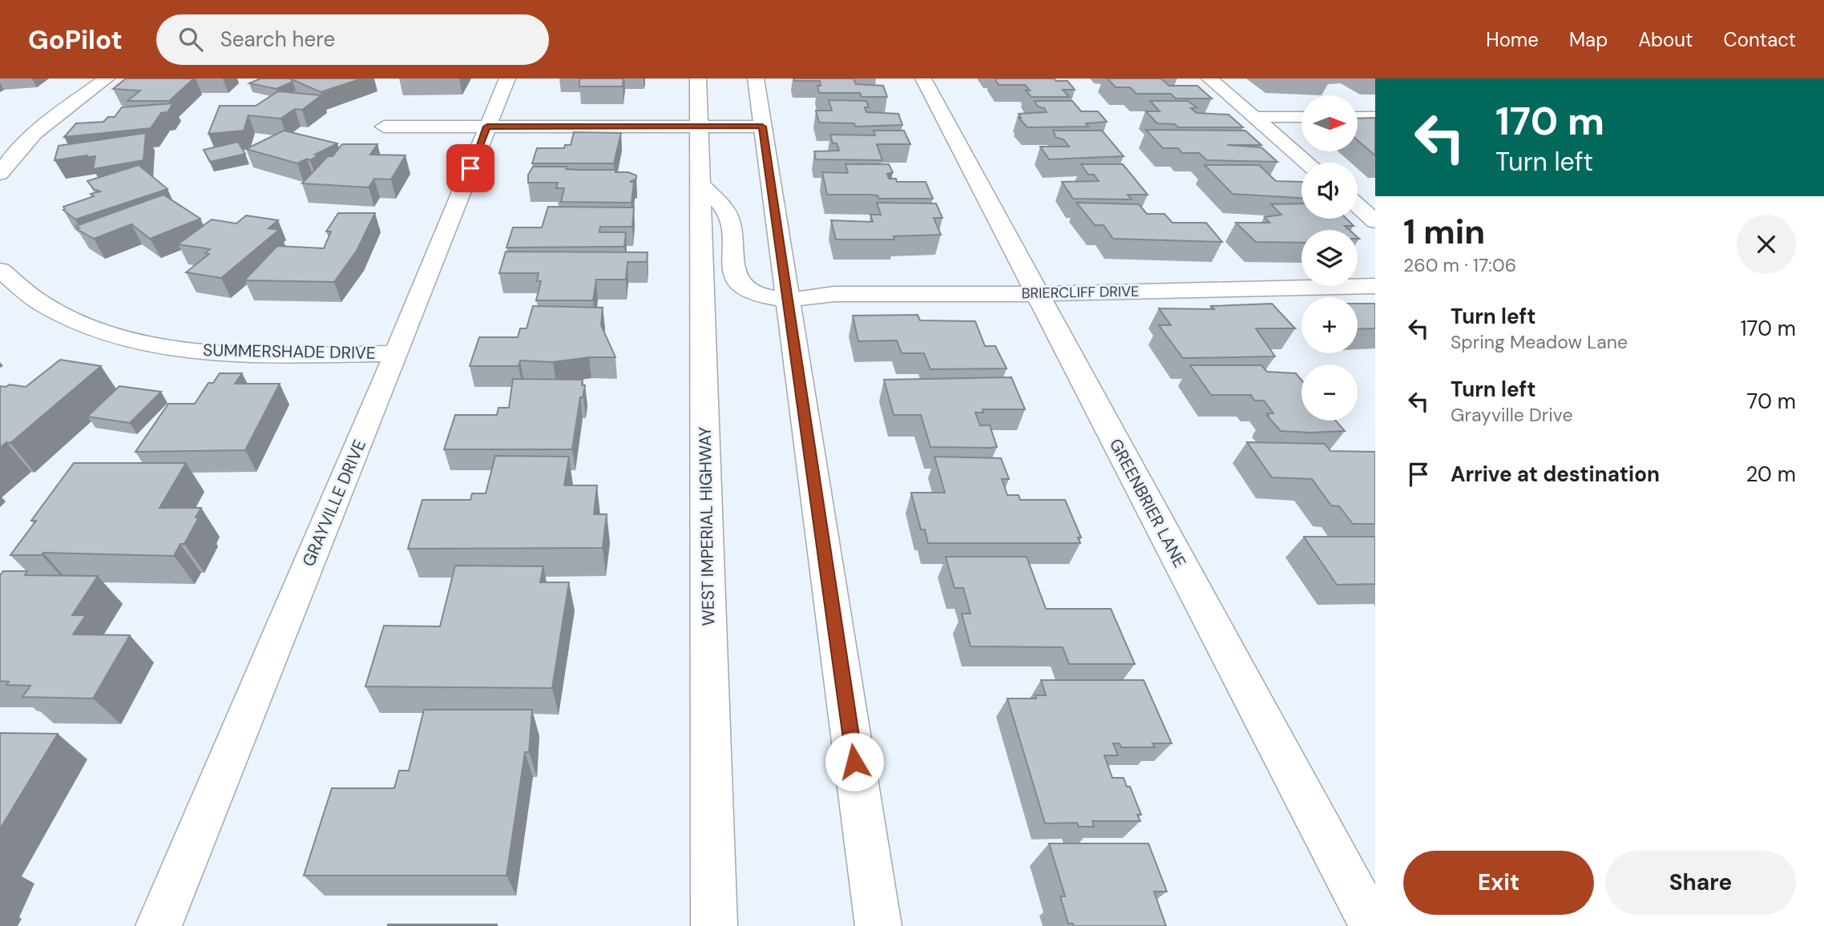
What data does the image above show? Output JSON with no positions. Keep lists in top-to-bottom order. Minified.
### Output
{"streets":{"street":["BRIERCLIFF DRIVE","SUMMERSHADE DRIVE","GRAYVILLE DRIVE","GREENBRIER LANE","WEST IMPERIAL HIGHWAY"]},"crossings":[["BRIERCLIFF DRIVE","GREENBRIER LANE"],["BRIERCLIFF DRIVE","WEST IMPERIAL HIGHWAY"],["SUMMERSHADE DRIVE","GRAYVILLE DRIVE"]],"north":"right","page":{"header":"GoPilot","search":"Search here","nav":["Home","Map","About","Contact"],"turn":["170 m","Turn left"],"map_buttons":["+","−"],"heading":["1 min","260 m · 17:06"],"list":[{"name":"Turn left","note":"Spring Meadow Lane","value":"170 m"},{"name":"Turn left","note":"Grayville Drive","value":"70 m"},{"name":"Arrive at destination","value":"20 m"}],"buttons":["Exit","Share"]}}
